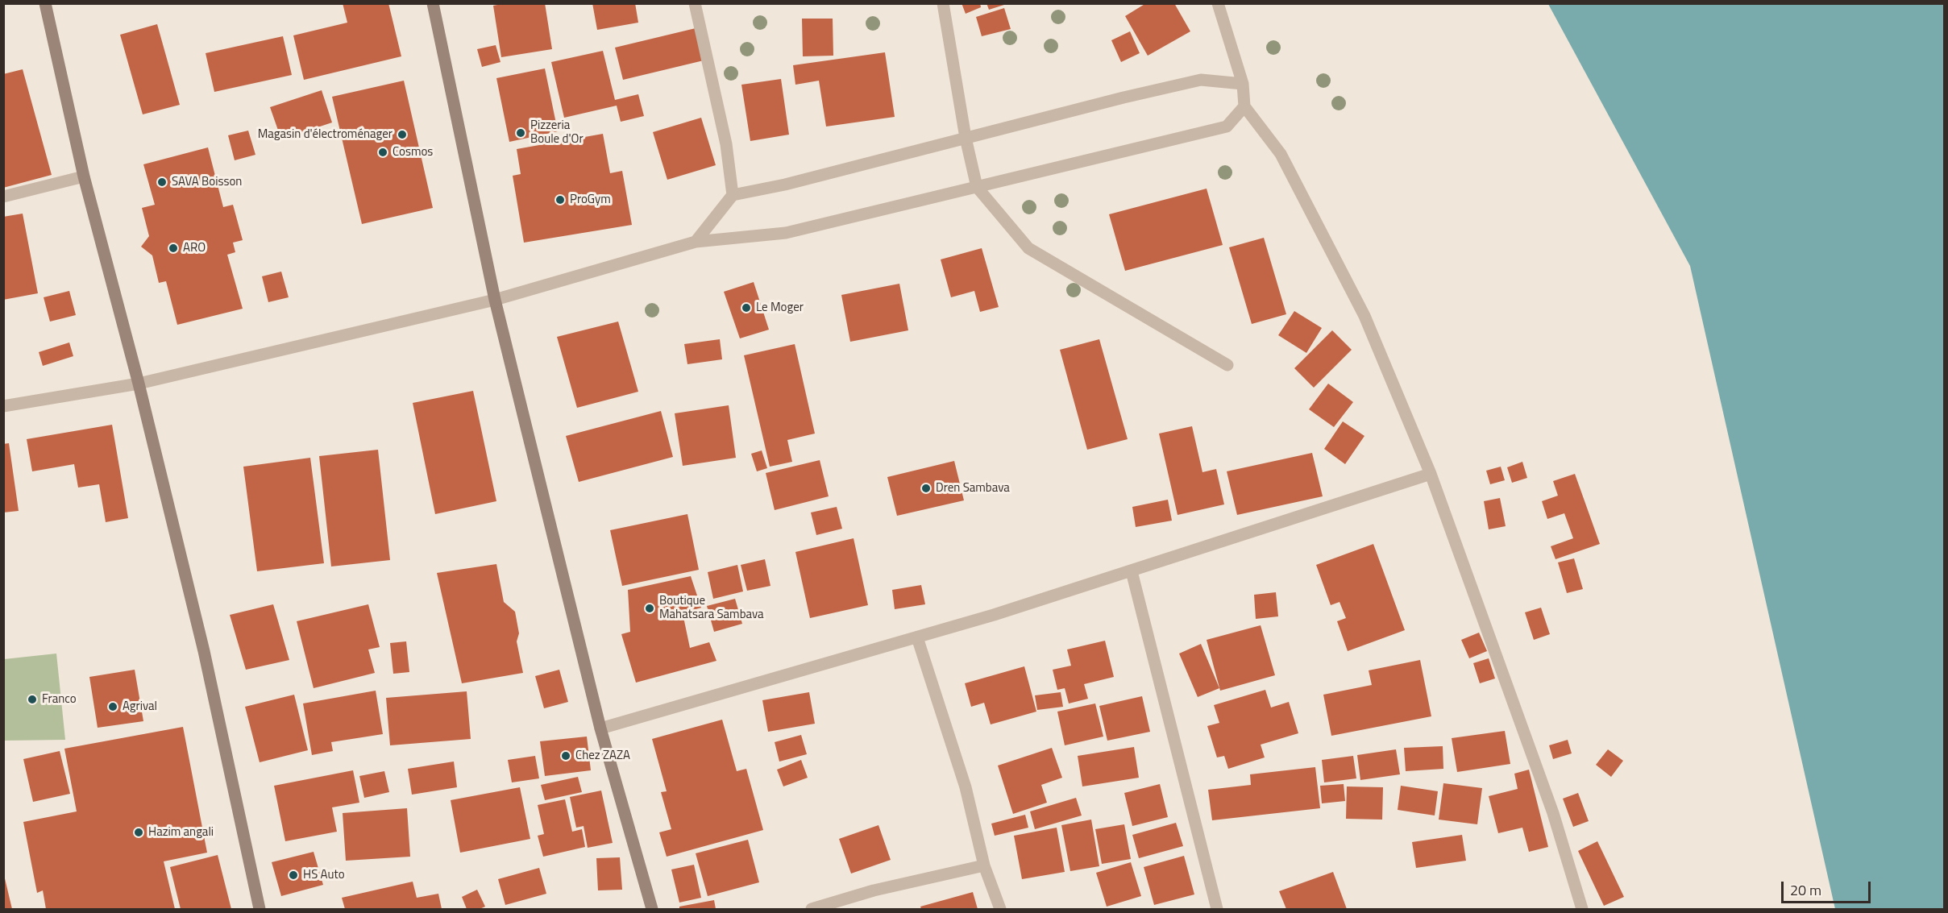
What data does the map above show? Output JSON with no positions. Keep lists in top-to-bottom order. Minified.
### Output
{"places":["Pizzeria Boule d'Or","Magasin d'électroménager","Cosmos","SAVA Boisson","ProGym","ARO","Le Moger","Dren Sambava","Boutique Mahatsara Sambava","Franco","Agrival","Chez ZAZA","Hazim angali","HS Auto"],"scale_bar":"20 m"}
